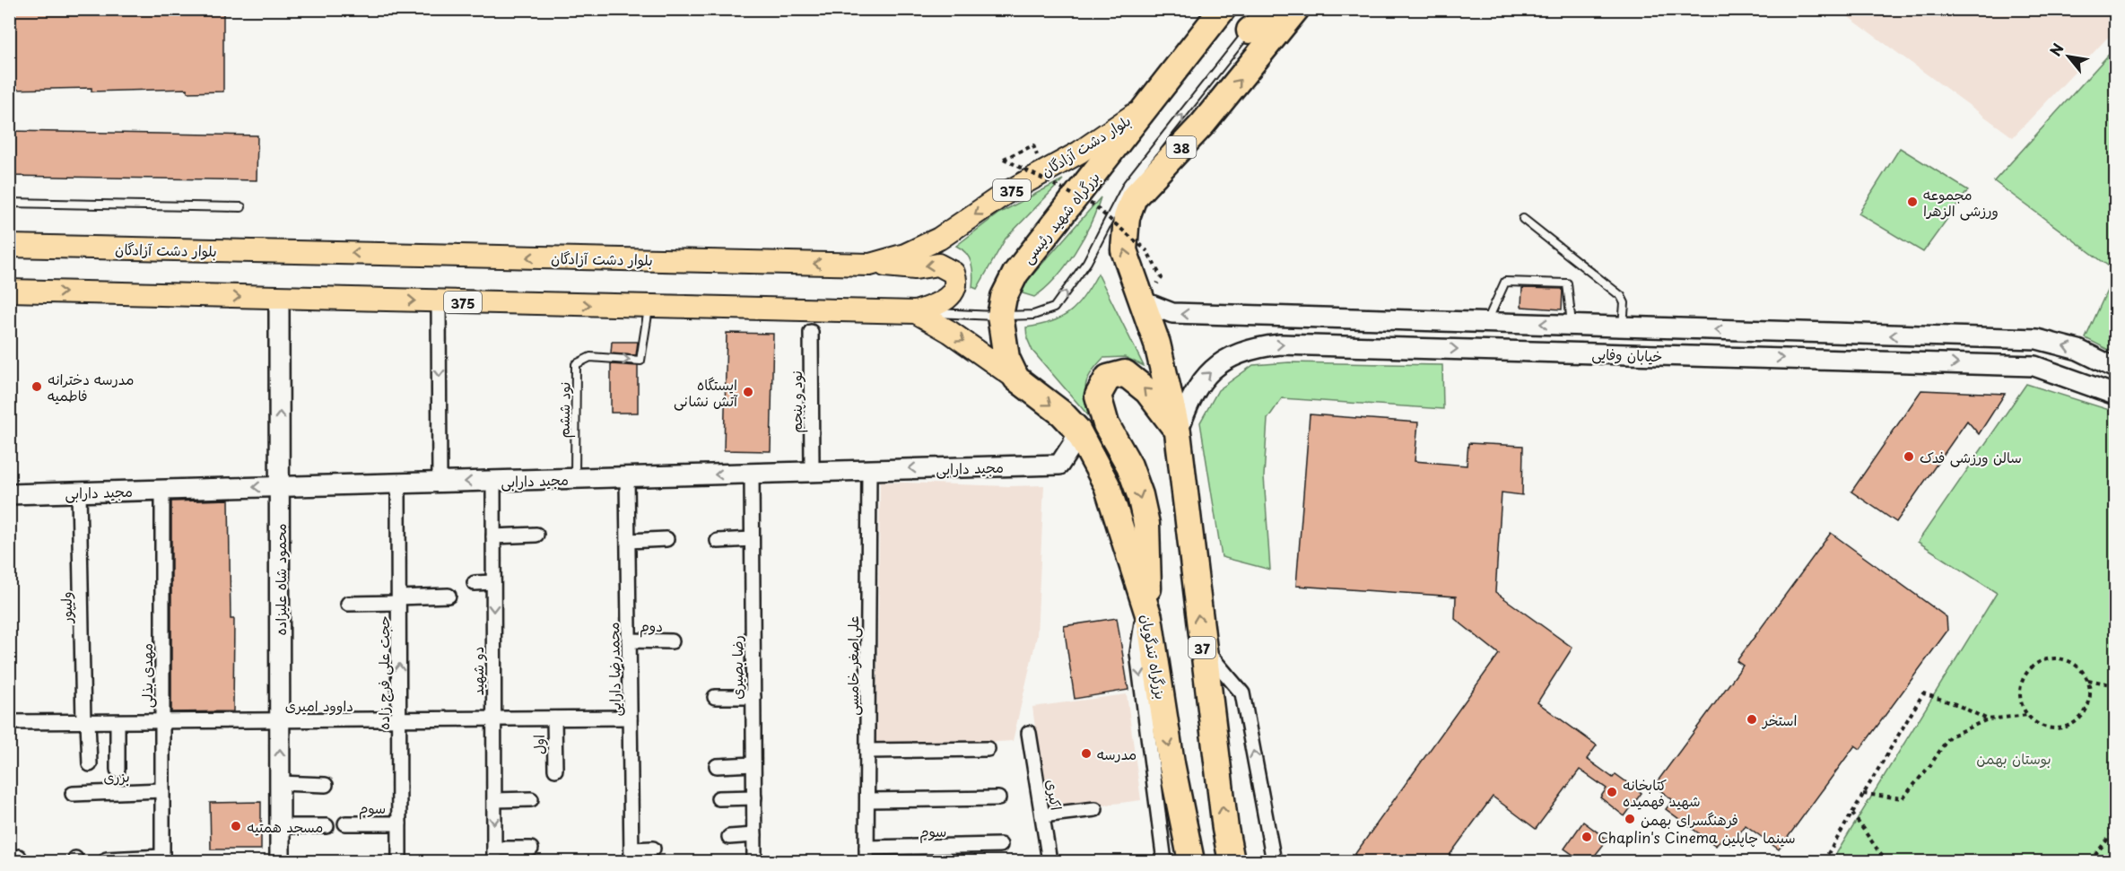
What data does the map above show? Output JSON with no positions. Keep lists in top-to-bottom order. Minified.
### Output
{"streets":{"highway":["38","بزرگراه شهید رئیسی","37","بزرگراه تندگویان"],"main road":["بلوار دشت آزادگان","375","خیابان وفایی","مجید دارابی","محمود شاه علیزاده"],"street":["نود و پنجم","ولیپور","دوم","علی‌اصغر خامسی","رضا بصیری","محمدرضا دارایی","دو شهید","حجت علی فرج زاده","مهدی بذلی","داوود امیری","اول","بزری","اکبری","سوم"],"lane":["نود ششم"]},"crossings":[["بلوار دشت آزادگان","بزرگراه شهید رئیسی"],["38","خیابان وفایی"],["38","37"],["375","بزرگراه شهید رئیسی"],["375","نود ششم"],["375","محمود شاه علیزاده"],["بزرگراه شهید رئیسی","مجید دارابی"],["بزرگراه شهید رئیسی","بزرگراه تندگویان"],["خیابان وفایی","37"],["نود و پنجم","مجید دارابی"],["نود ششم","مجید دارابی"],["مجید دارابی","محمود شاه علیزاده"],["مجید دارابی","ولیپور"],["مجید دارابی","بزرگراه تندگویان"],["مجید دارابی","علی‌اصغر خامسی"],["مجید دارابی","رضا بصیری"],["مجید دارابی","محمدرضا دارایی"],["مجید دارابی","دو شهید"],["مجید دارابی","حجت علی فرج زاده"],["مجید دارابی","مهدی بذلی"],["محمود شاه علیزاده","داوود امیری"],["ولیپور","داوود امیری"],["دوم","محمدرضا دارایی"],["علی‌اصغر خامسی","سوم"],["محمدرضا دارایی","داوود امیری"],["دو شهید","داوود امیری"],["حجت علی فرج زاده","داوود امیری"],["حجت علی فرج زاده","سوم"],["مهدی بذلی","داوود امیری"],["مهدی بذلی","بزری"],["داوود امیری","اول"]],"one_way":["محمود شاه علیزاده","دو شهید"],"parks":["بوستان بهمن"],"places":["مجموعه ورزشی الزهرا","مدرسه دخترانه فاطمیه","ایستگاه آتش نشانی","سالن ورزشی فدک","استخر","مدرسه","کتابخانه شهید فهمیده","فرهنگسرای بهمن","مسجد همتیه","Chaplin's Cinema سینما چاپلین"],"north":"top left"}
